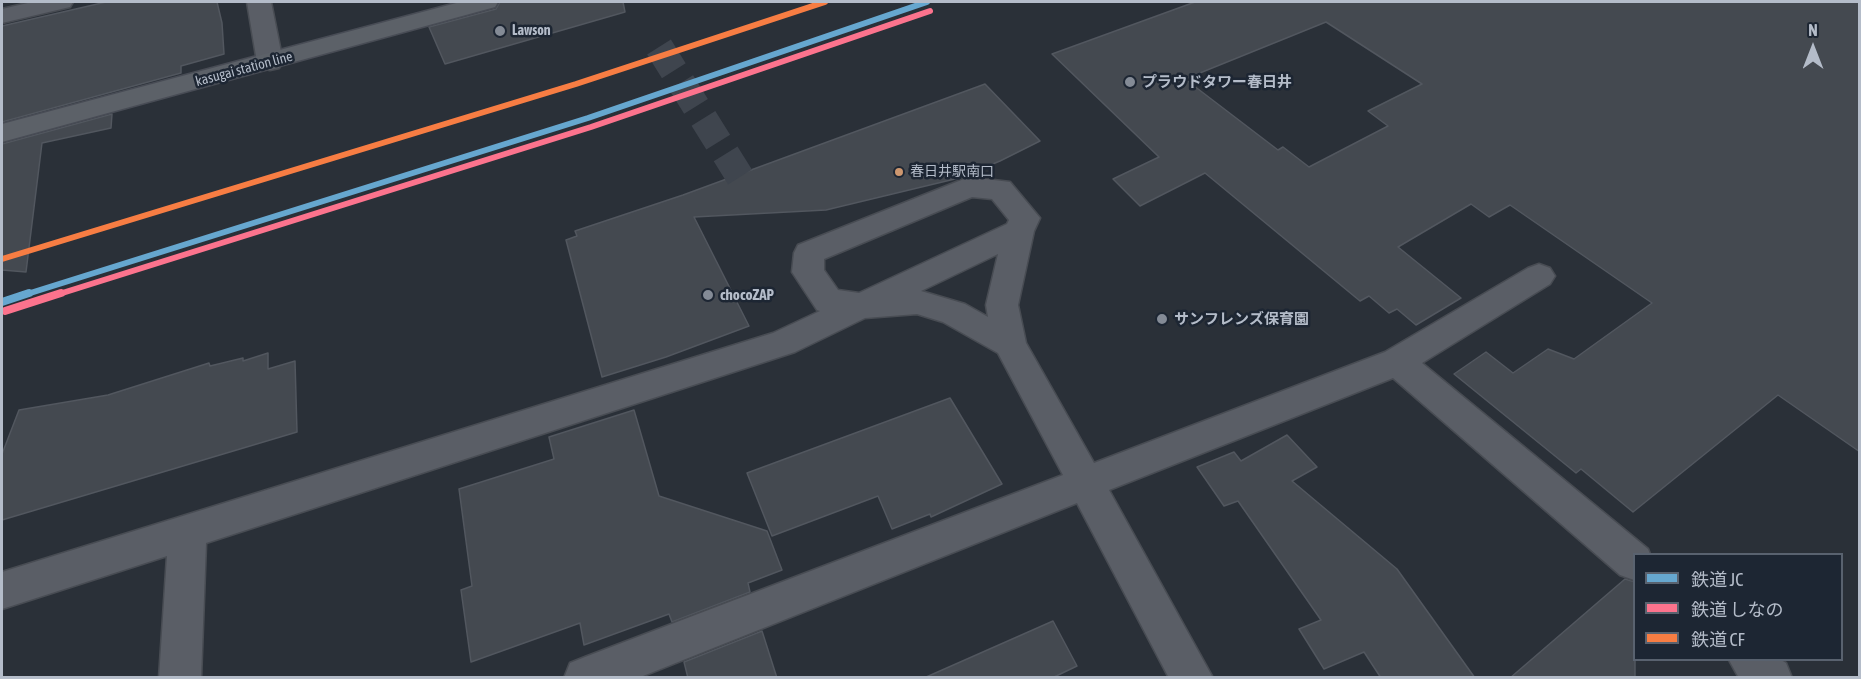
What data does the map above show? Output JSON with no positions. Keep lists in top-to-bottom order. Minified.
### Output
{"streets":{"main road":["kasugai station line"]},"places":["Lawson","プラウドタワー春日井","春日井駅南口","chocoZAP","サンフレンズ保育園"],"lines":["rail line JC","rail line CF","rail line しなの"],"legend":["鉄道 JC","鉄道 しなの","鉄道 CF"],"north":"top"}
